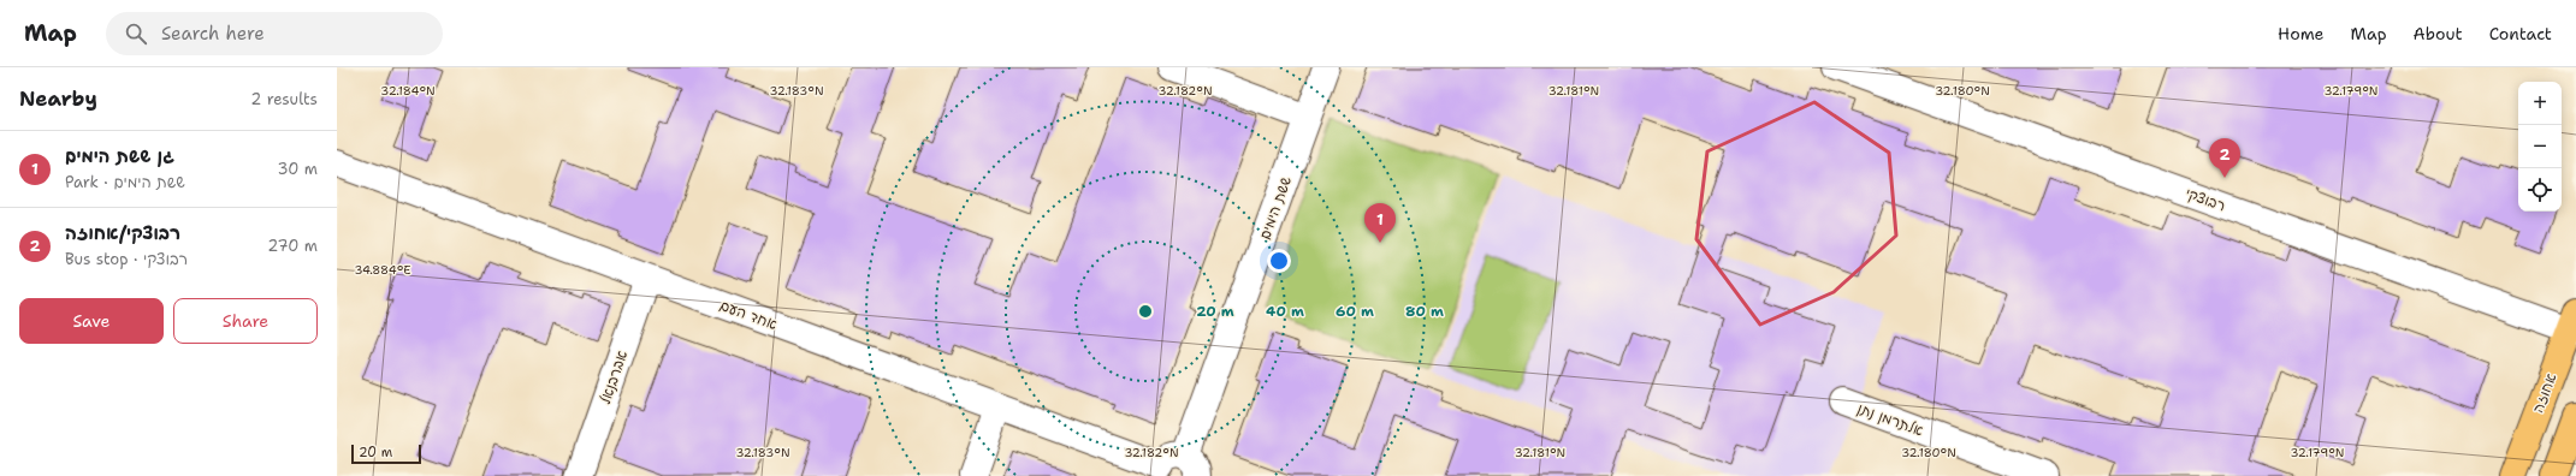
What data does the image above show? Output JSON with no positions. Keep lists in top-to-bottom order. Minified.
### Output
{"streets":{"main road":["אחוזה"],"street":["רבוצקי","ששת הימים","אחד העם","אברבנאל","אלתרמן נתן"]},"crossings":[["רבוצקי","אחוזה"],["אחד העם","אברבנאל"]],"scale_bar":"20 m","page":{"header":"Map","search":"Search here","nav":["Home","Map","About","Contact"],"heading":["Nearby","2 results"],"map_buttons":["+","−"],"list":[{"mark":"1","name":"גן ששת הימים","note":"Park · ששת הימים","value":"30 m"},{"mark":"2","name":"רבוצקי/אחוזה","note":"Bus stop · רבוצקי","value":"270 m"}],"pins":["2","1"],"buttons":["Save","Share"],"scale":"20 m"},"coordinates":["32.184°N","32.183°N","32.182°N","32.181°N","32.180°N","32.179°N","34.884°E"],"rings":["20 m","40 m","60 m","80 m"]}
